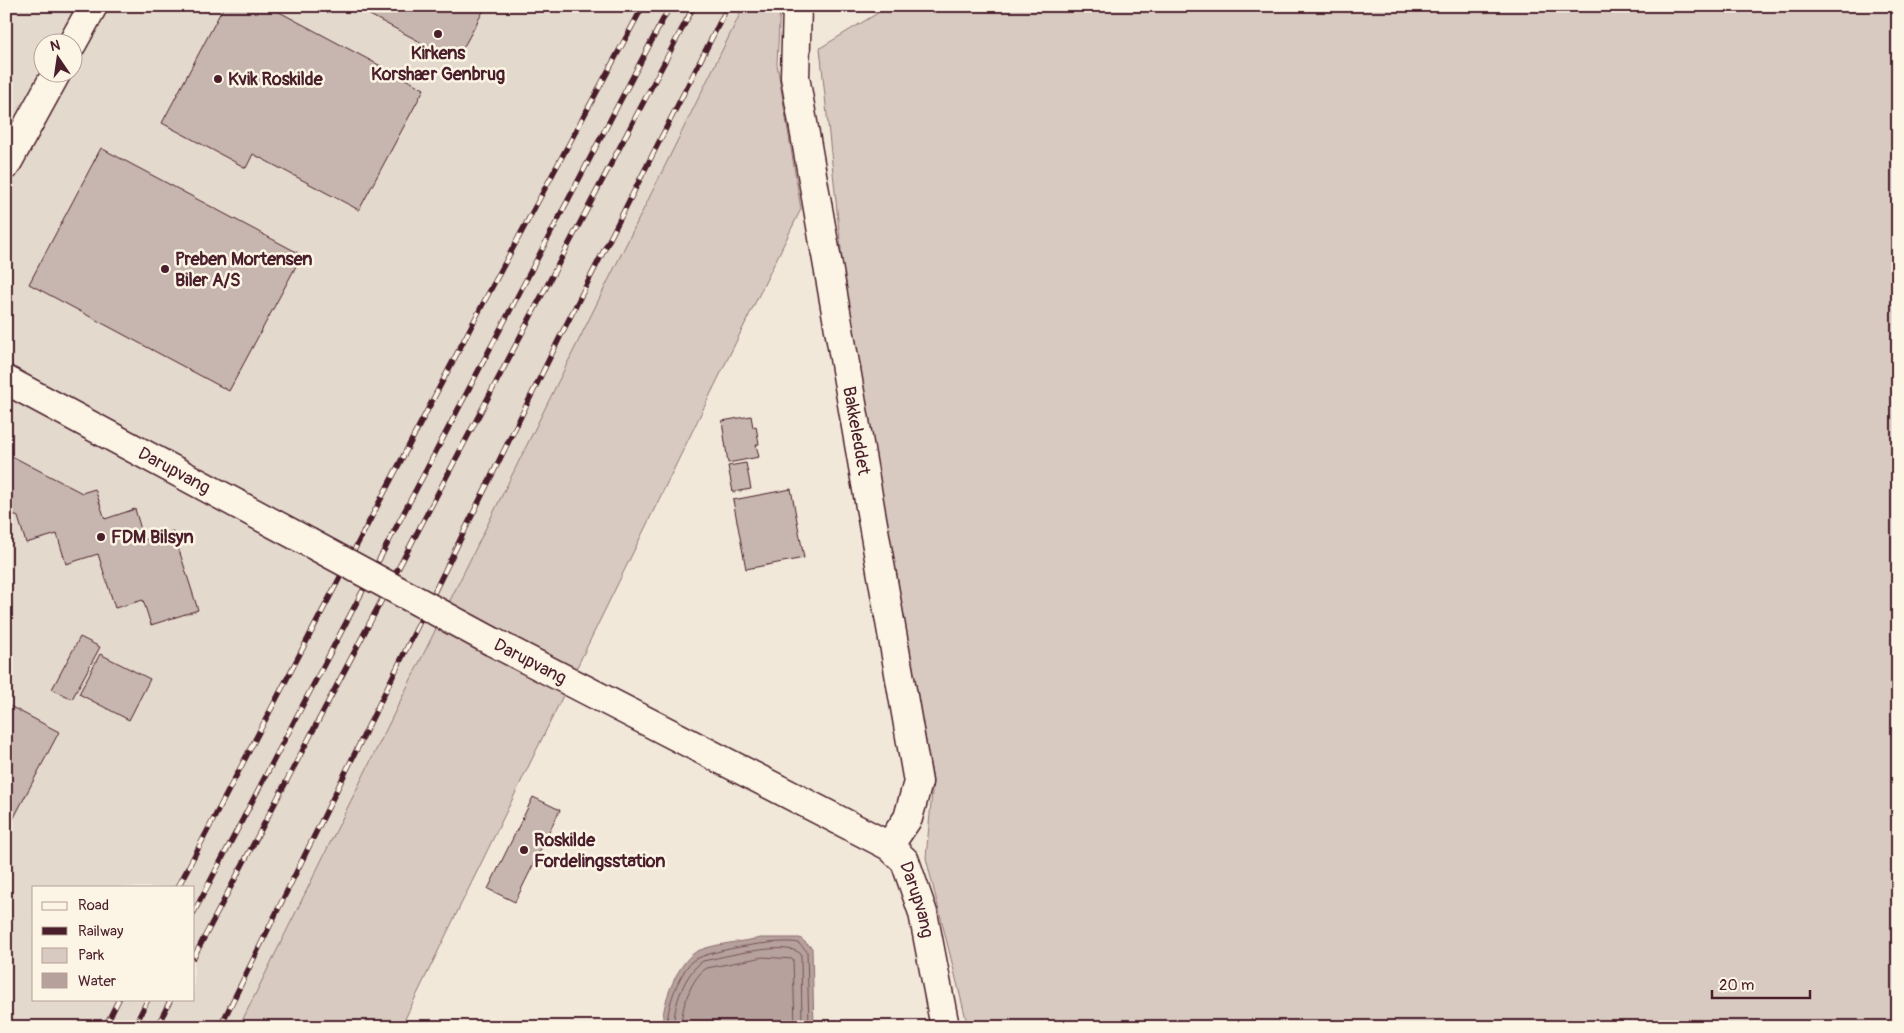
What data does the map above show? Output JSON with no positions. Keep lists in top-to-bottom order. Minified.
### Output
{"streets":{"street":["Bakkeleddet","Darupvang"]},"crossings":[["Bakkeleddet","Darupvang"]],"places":["Kirkens Korshær Genbrug","Kvik Roskilde","Preben Mortensen Biler A/S","FDM Bilsyn","Roskilde Fordelingsstation"],"legend":["Road","Railway","Park","Water"],"scale_bar":"20 m","north":"top"}
